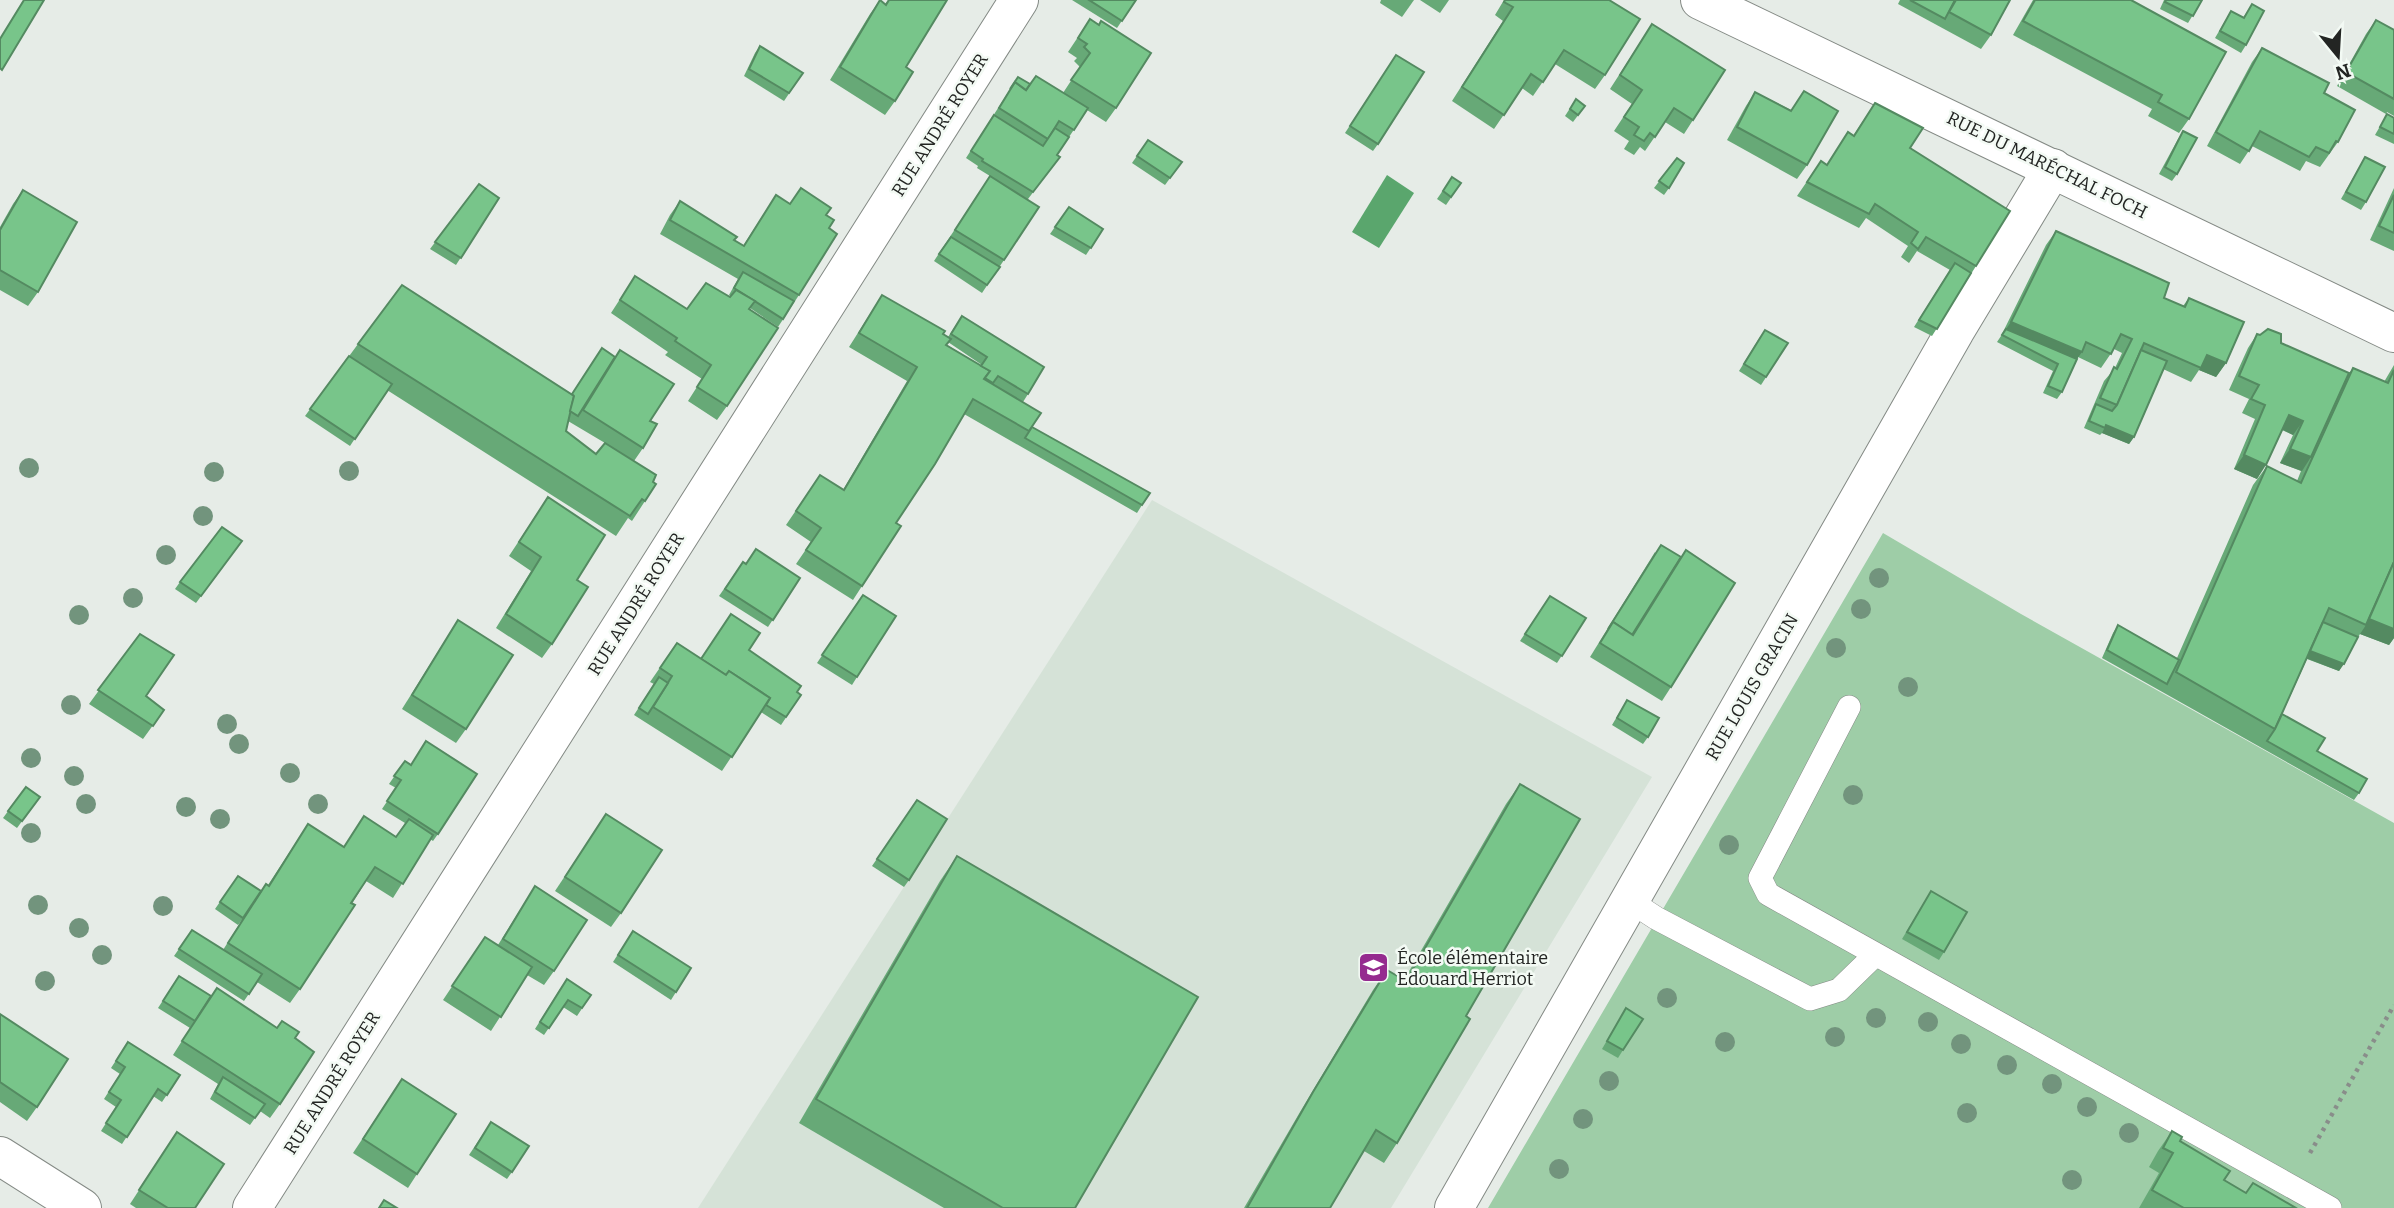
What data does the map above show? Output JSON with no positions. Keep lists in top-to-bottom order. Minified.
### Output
{"streets":{"street":["RUE ANDRÉ ROYER","RUE DU MARÉCHAL FOCH","RUE LOUIS GRACIN"]},"crossings":[["RUE DU MARÉCHAL FOCH","RUE LOUIS GRACIN"]],"places":{"school or university":["École élémentaire Edouard Herriot"]},"north":"bottom"}
